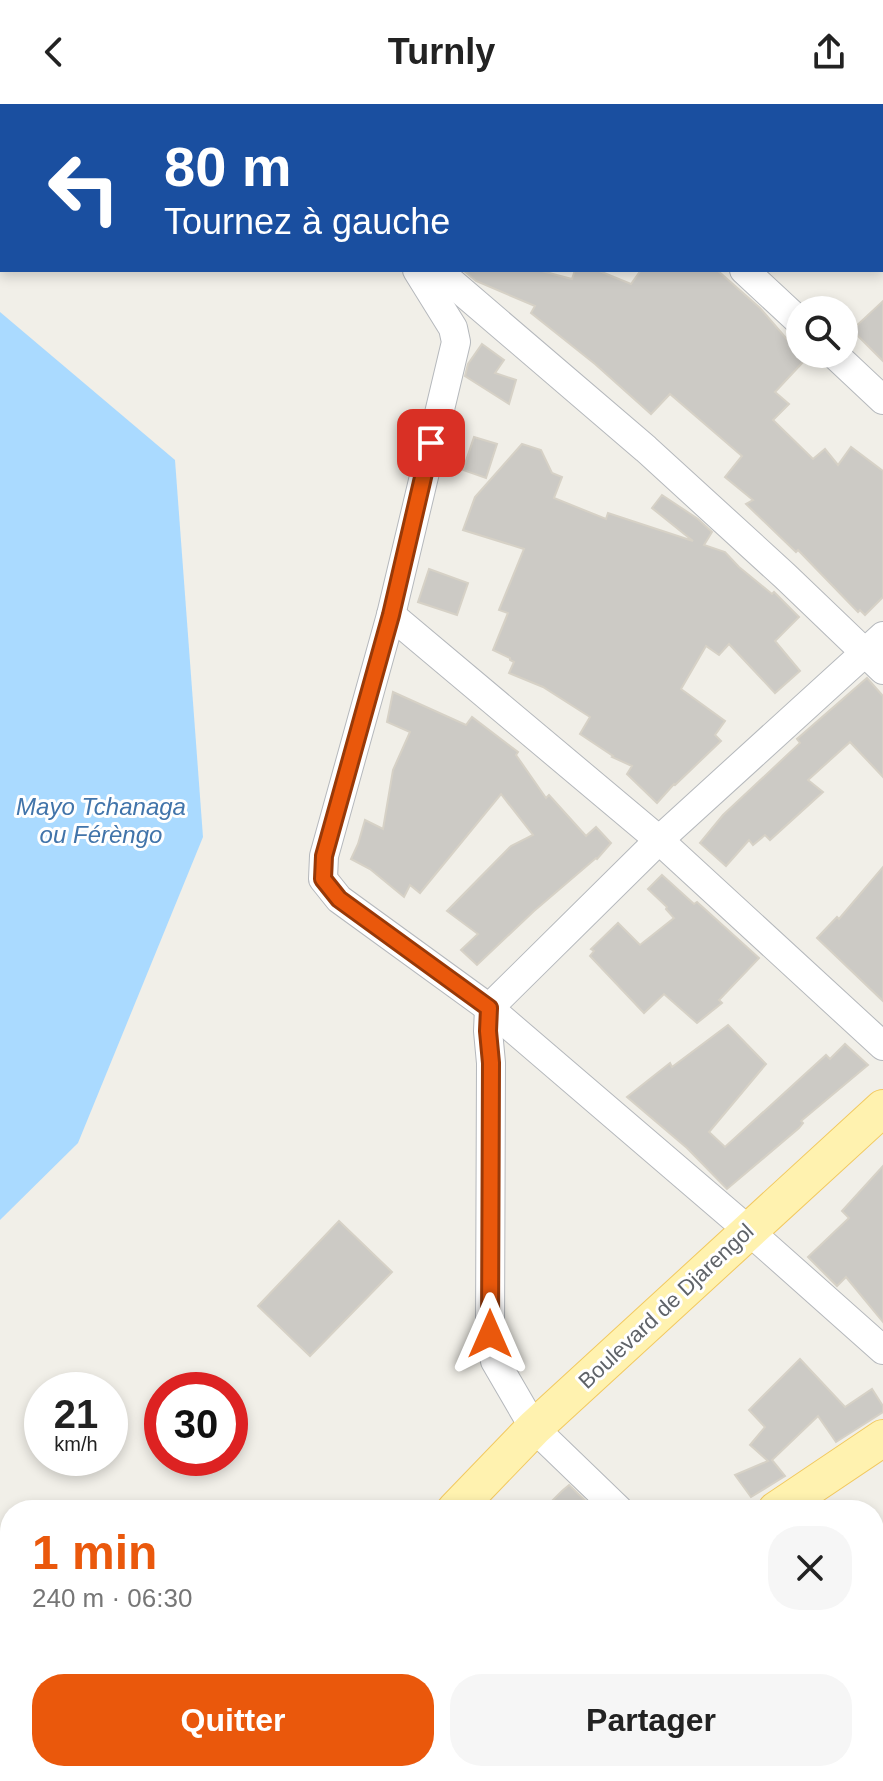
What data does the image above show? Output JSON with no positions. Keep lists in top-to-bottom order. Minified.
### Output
{"streets":{"main road":["Boulevard de Djarengol"]},"water":["Mayo Tchanaga ou Férèngo"],"page":{"header":"Turnly","turn":["80 m","Tournez à gauche"],"speed":"21 km/h","limit":"30","heading":["1 min","240 m · 06:30"],"buttons":["Quitter","Partager"]}}
